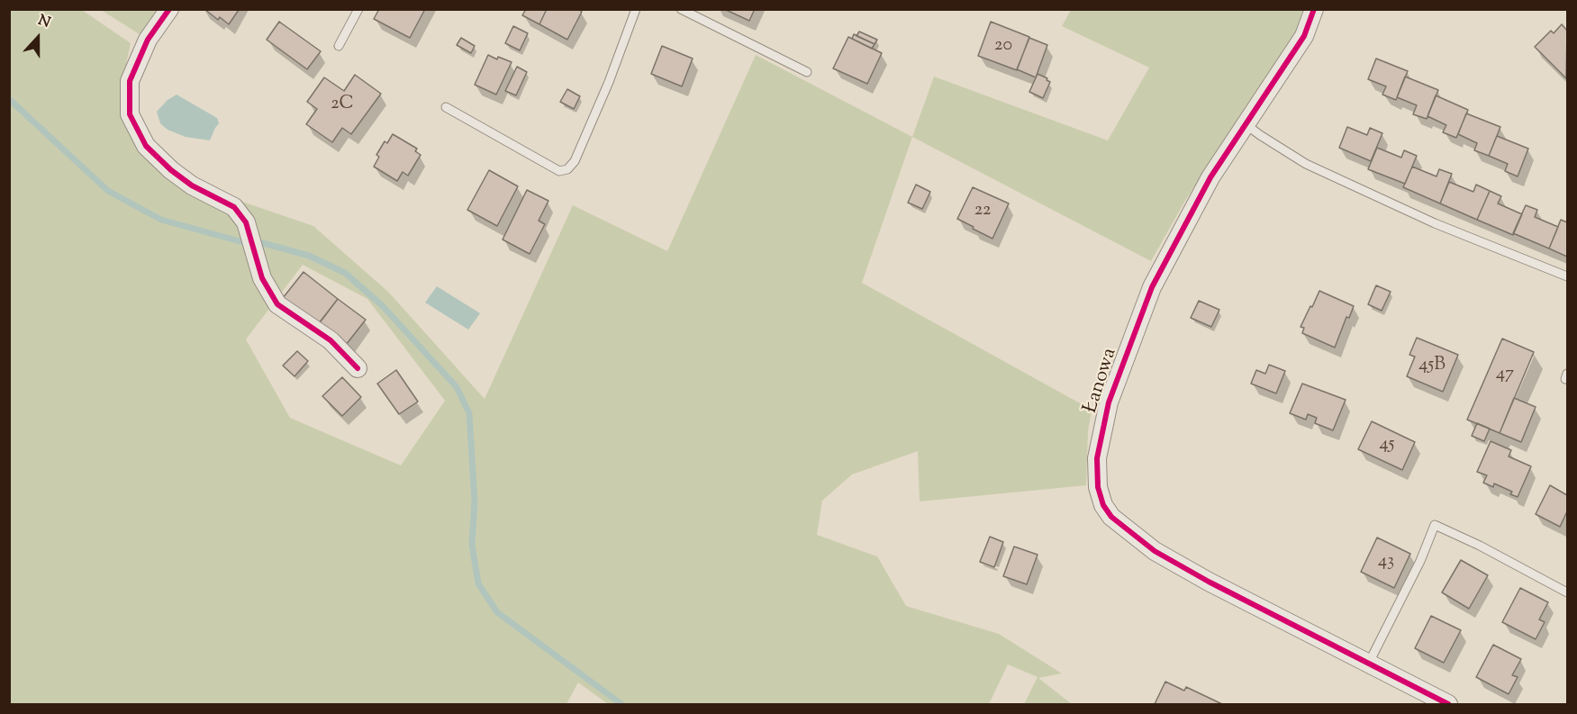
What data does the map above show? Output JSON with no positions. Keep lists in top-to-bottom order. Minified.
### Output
{"streets":{"street":["Łanowa"]},"house_numbers":["20","2C","22","45B","47","45","43"],"north":"top"}
